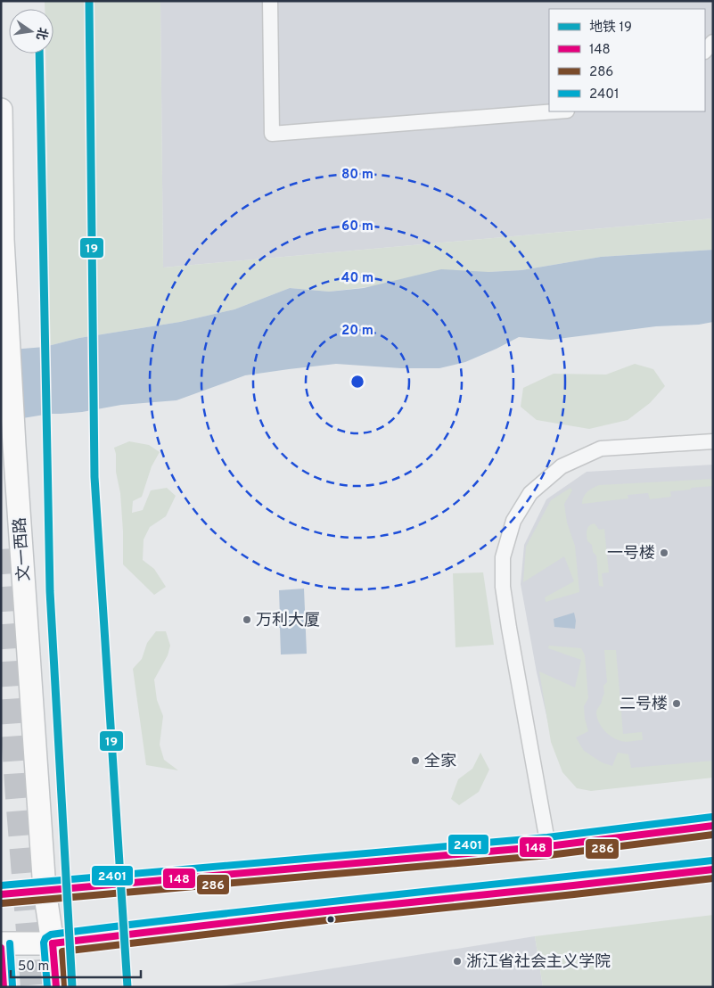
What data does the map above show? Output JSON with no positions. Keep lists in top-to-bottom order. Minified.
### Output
{"streets":{"main road":["文一西路"]},"places":["一号楼","万利大厦","二号楼","全家","浙江省社会主义学院"],"lines":["metro line 19","transit line 2401","transit line 148","transit line 286"],"legend":["地铁 19","148","286","2401"],"scale_bar":"50 m","north":"right","rings":["80 m","60 m","40 m","20 m"]}
